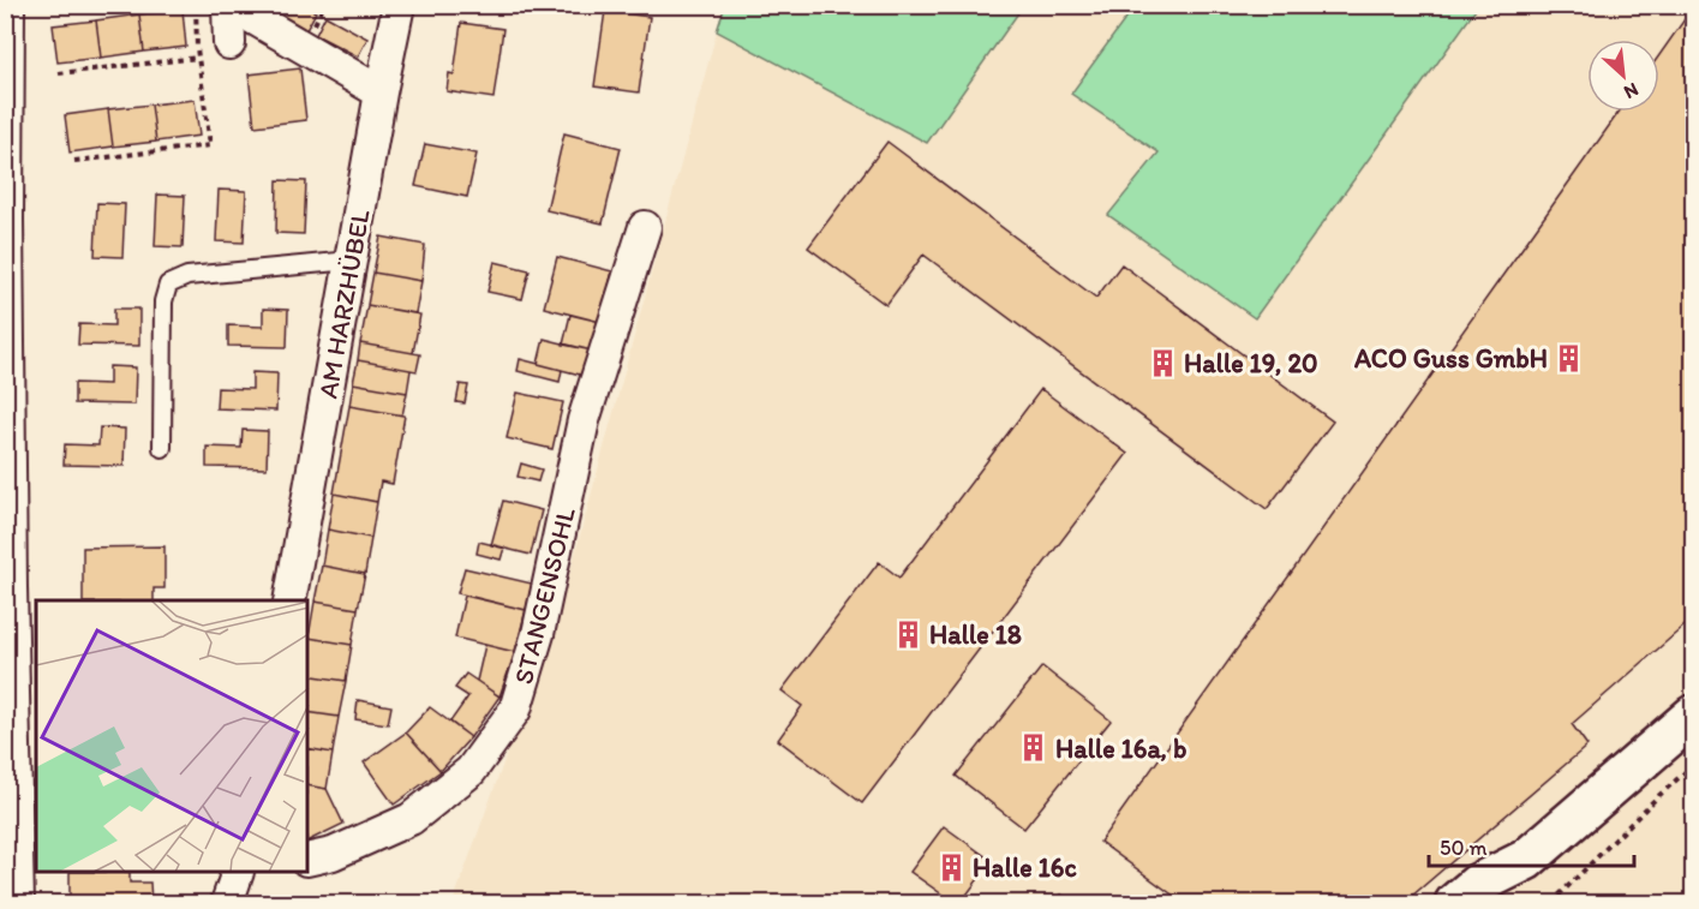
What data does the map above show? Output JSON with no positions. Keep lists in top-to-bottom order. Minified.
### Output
{"streets":{"street":["AM HARZHÜBEL","STANGENSOHL"]},"places":{"building":["ACO Guss GmbH","Halle 19, 20","Halle 18","Halle 16a, b","Halle 16c"]},"scale_bar":"50 m","north":"bottom right"}
